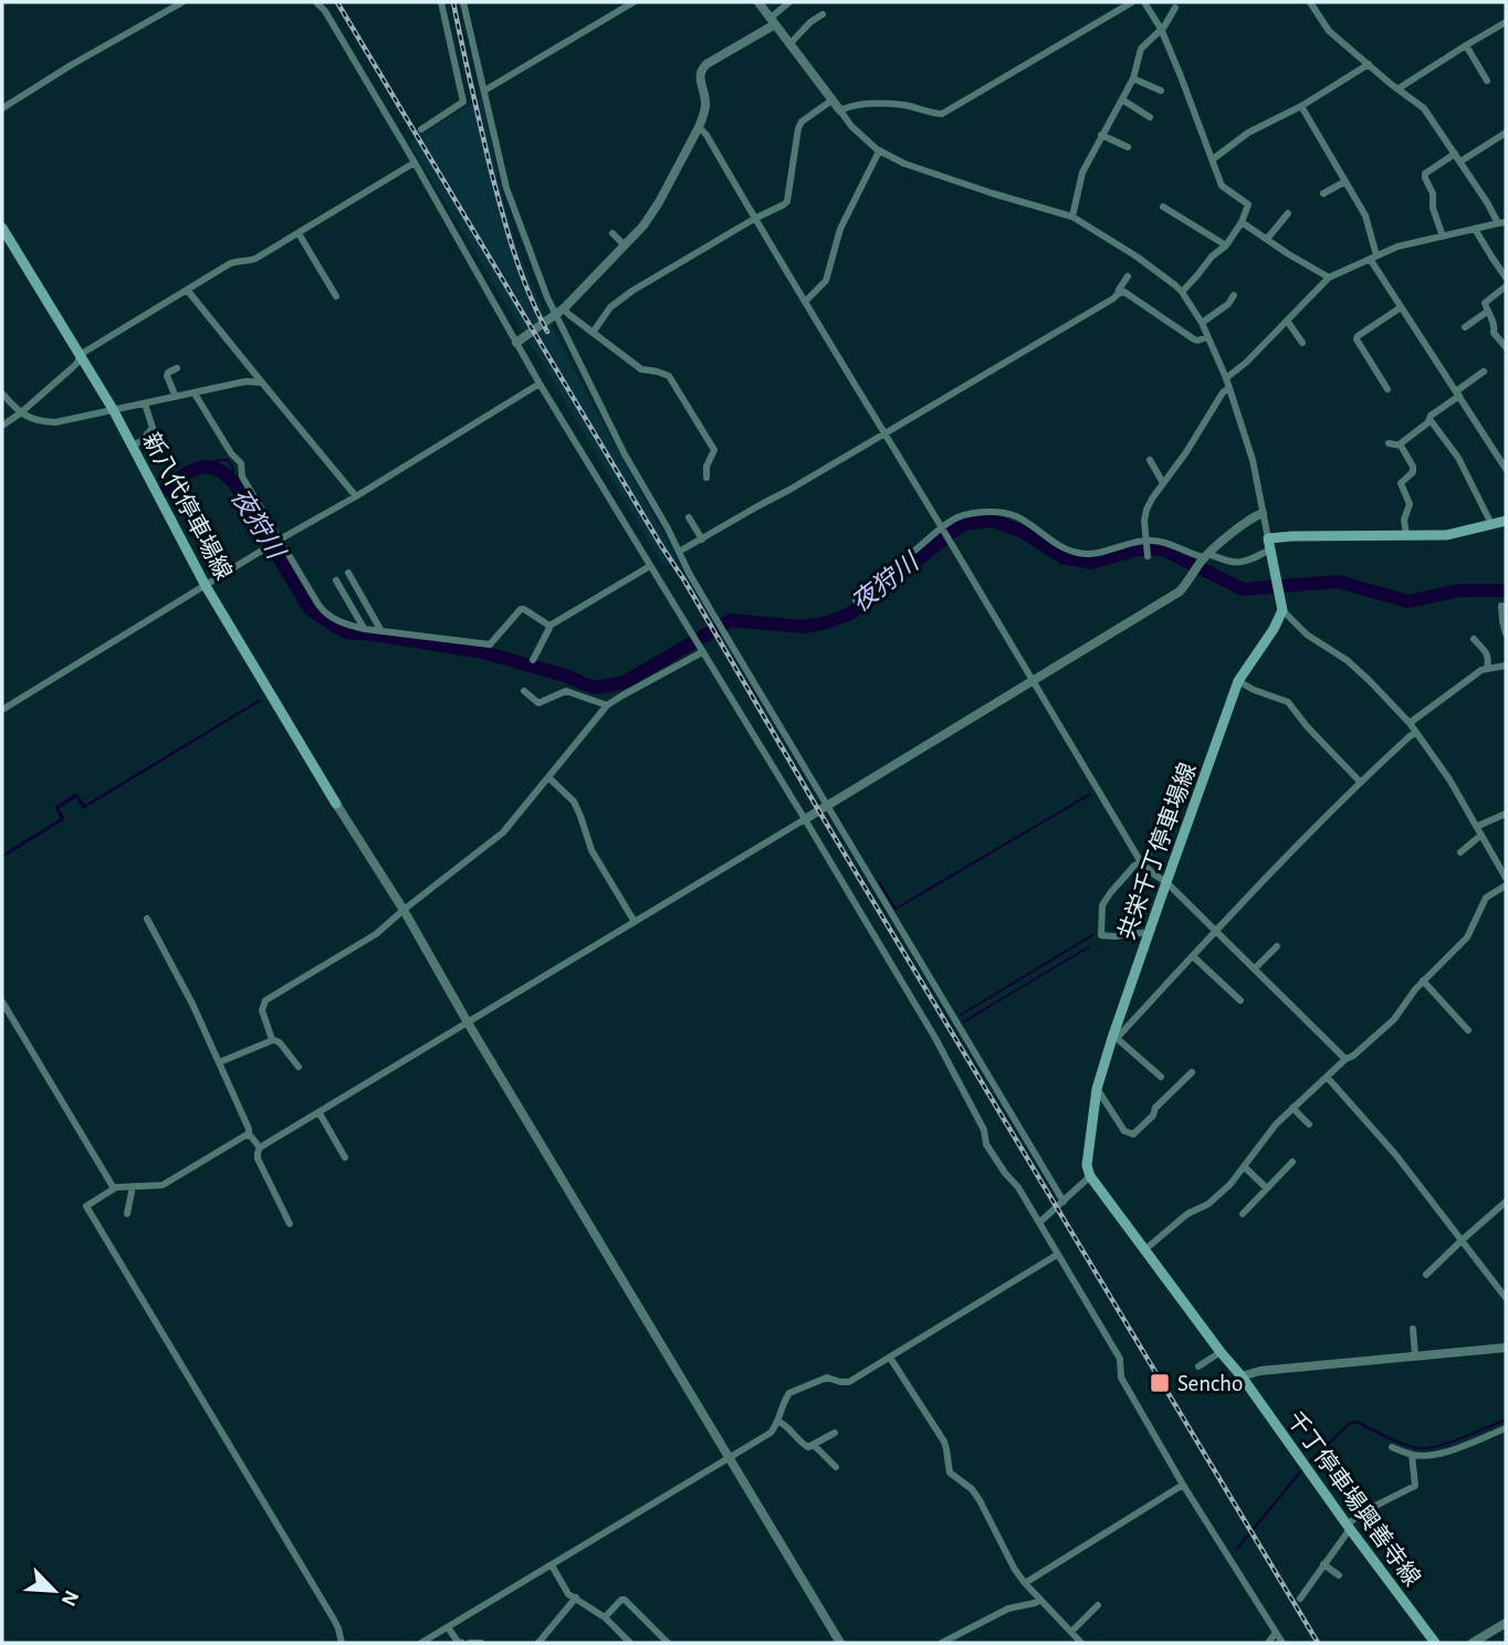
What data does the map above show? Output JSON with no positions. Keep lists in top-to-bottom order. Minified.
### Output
{"streets":{"main road":["新八代停車場線","共栄千丁停車場線","千丁停車場興善寺線"]},"water":["夜狩川"],"places":{"transit":["Sencho"]},"north":"bottom right"}
